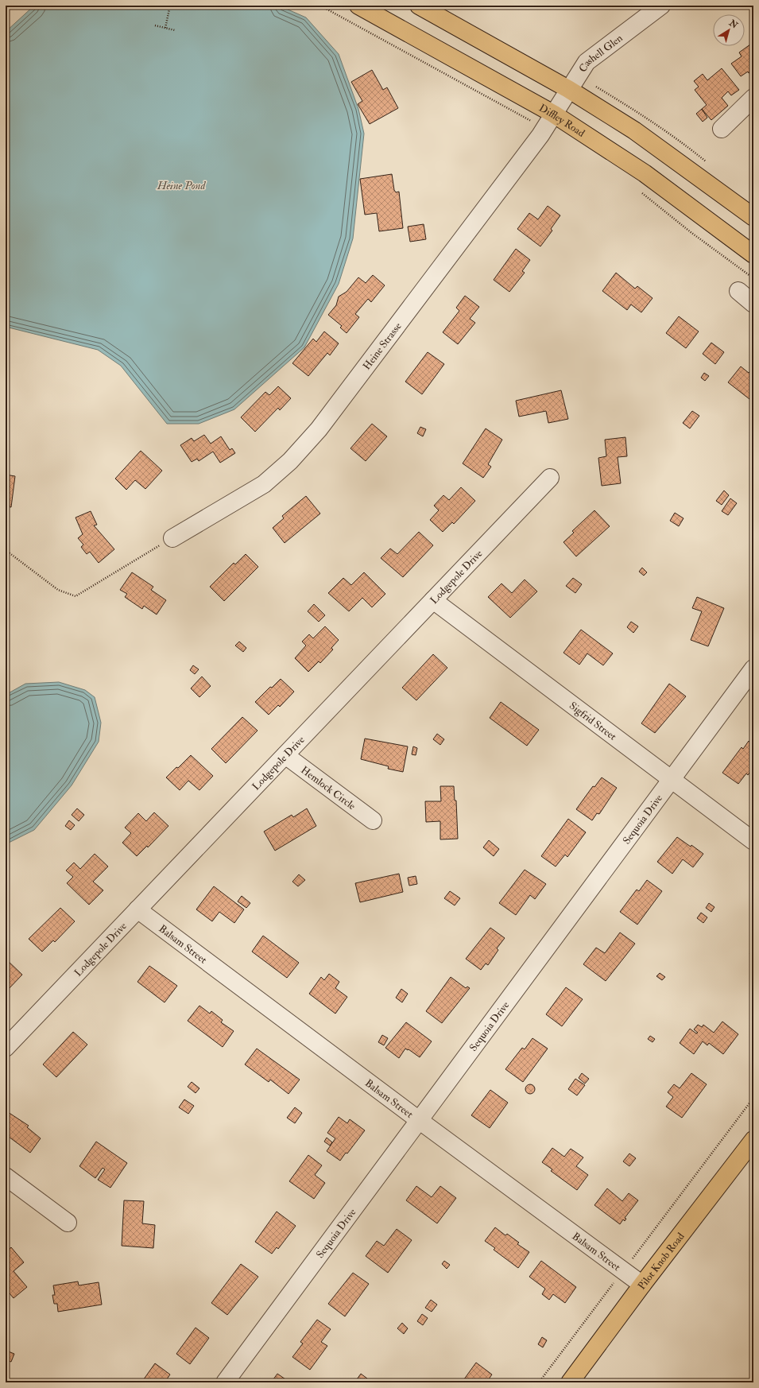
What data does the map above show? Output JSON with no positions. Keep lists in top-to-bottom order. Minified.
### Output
{"streets":{"main road":["Diffley Road","Pilot Knob Road"],"street":["Cashell Glen","Heine Strasse","Lodgepole Drive","Sigfrid Street","Hemlock Circle","Sequoia Drive","Balsam Street"]},"crossings":[["Cashell Glen","Diffley Road"],["Cashell Glen","Heine Strasse"],["Diffley Road","Heine Strasse"],["Lodgepole Drive","Sigfrid Street"],["Lodgepole Drive","Hemlock Circle"],["Lodgepole Drive","Balsam Street"],["Sigfrid Street","Sequoia Drive"],["Sequoia Drive","Balsam Street"],["Balsam Street","Pilot Knob Road"]],"water":["Heine Pond"],"north":"top right"}
